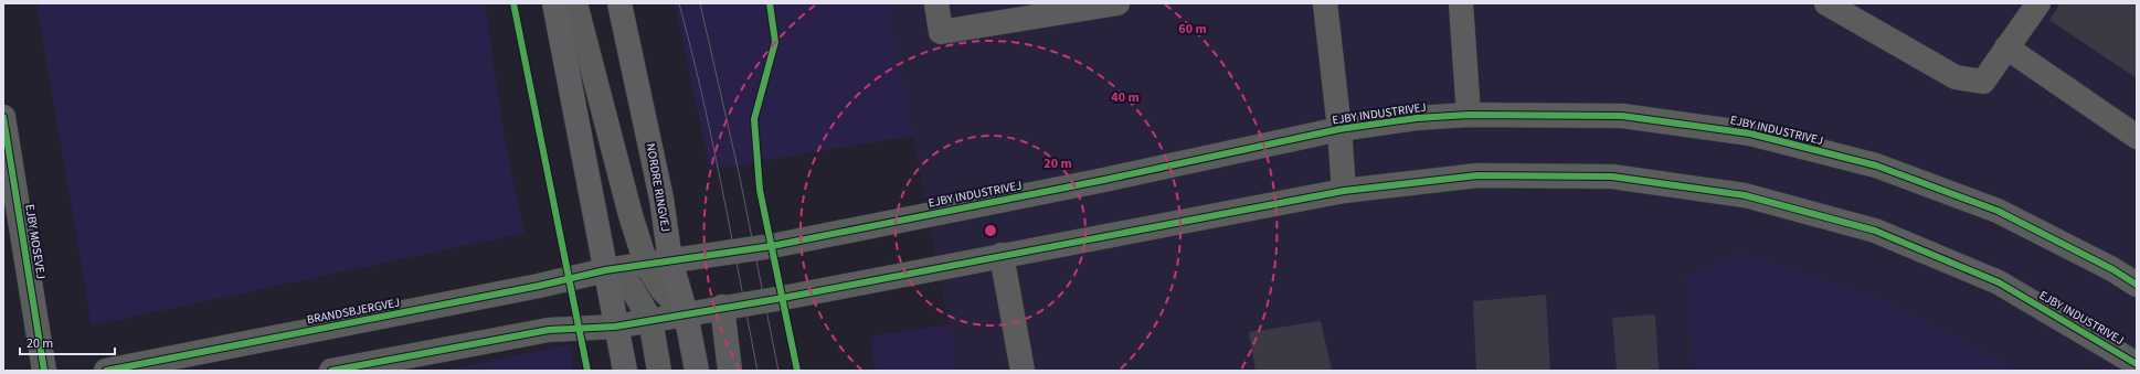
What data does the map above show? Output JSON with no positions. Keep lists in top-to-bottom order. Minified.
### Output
{"streets":{"main road":["NORDRE RINGVEJ"],"street":["EJBY INDUSTRIVEJ","EJBY MOSEVEJ","BRANDSBJERGVEJ"]},"crossings":[["EJBY INDUSTRIVEJ","NORDRE RINGVEJ"],["EJBY INDUSTRIVEJ","BRANDSBJERGVEJ"]],"scale_bar":"20 m","rings":["60 m","40 m","20 m"]}
